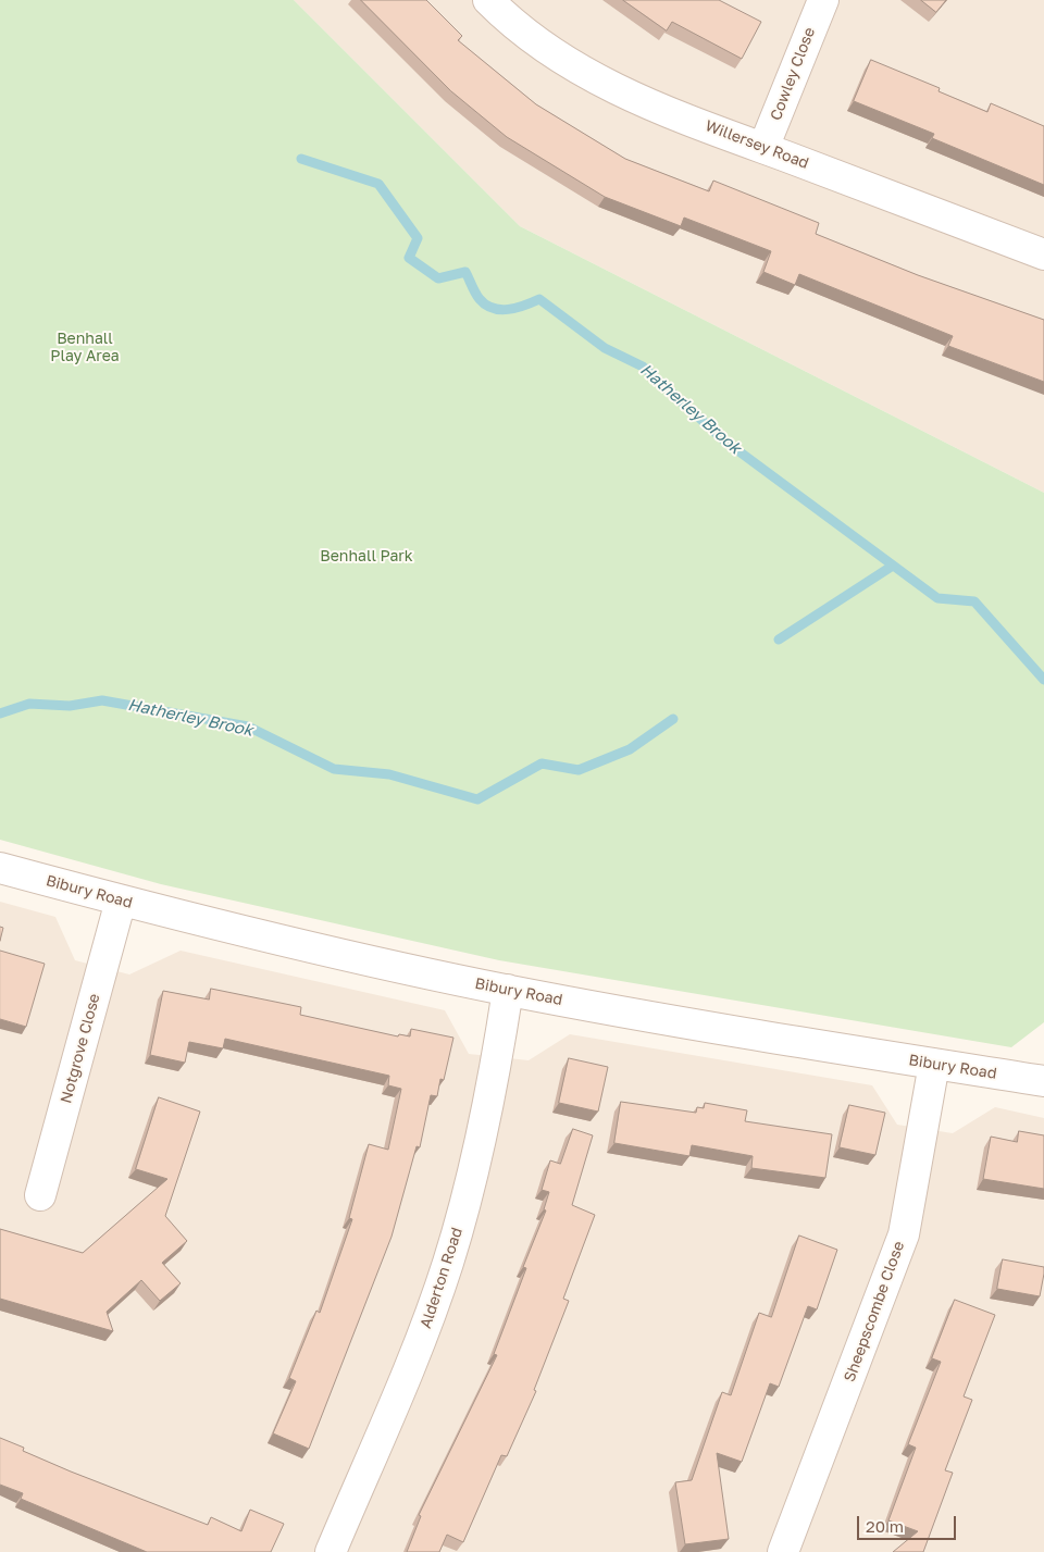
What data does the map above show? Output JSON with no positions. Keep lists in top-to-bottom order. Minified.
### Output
{"streets":{"street":["Cowley Close","Willersey Road","Bibury Road","Notgrove Close","Alderton Road","Sheepscombe Close"]},"crossings":[["Cowley Close","Willersey Road"],["Bibury Road","Notgrove Close"],["Bibury Road","Alderton Road"],["Bibury Road","Sheepscombe Close"]],"water":["Hatherley Brook"],"parks":["Benhall Play Area","Benhall Park"],"scale_bar":"20 m"}
